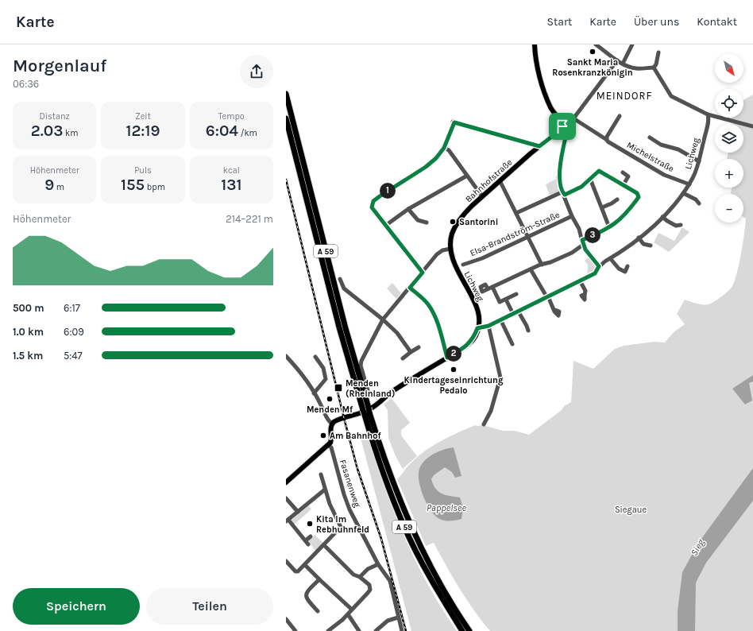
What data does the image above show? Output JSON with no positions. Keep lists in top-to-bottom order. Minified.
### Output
{"streets":{"highway":["A 59"],"main road":["Lichweg","Bahnhofstraße"],"street":["Michelstraße","Elsa-Brandström-Straße","Fasanenweg"]},"crossings":[["Lichweg","Michelstraße"],["Lichweg","Bahnhofstraße"]],"districts":["MEINDORF"],"water":["Pappelsee","Sieg"],"parks":["Siegaue"],"places":{"other":["Sankt Maria Rosenkranzkönigin","Santorini","Kindertageseinrichtung Pedalo","Menden Mf","Am Bahnhof","Kita Im Rebhuhnfeld"],"transit":["Menden (Rheinland)"]},"north":"bottom right","page":{"header":"Karte","nav":["Start","Karte","Über uns","Kontakt"],"heading":["Morgenlauf","06:36"],"map_buttons":["+","−"],"stats":[["Distanz","2.03 km"],["Zeit","12:19"],["Tempo","6:04 /km"],["Höhenmeter","9 m"],["Puls","155 bpm"],["kcal","131"]],"pins":["1","3","2"],"chart":["Höhenmeter","214–221 m"],"list":[{"name":"500 m","note":"6:17"},{"name":"1.0 km","note":"6:09"},{"name":"1.5 km","note":"5:47"}],"buttons":["Speichern","Teilen"]}}
